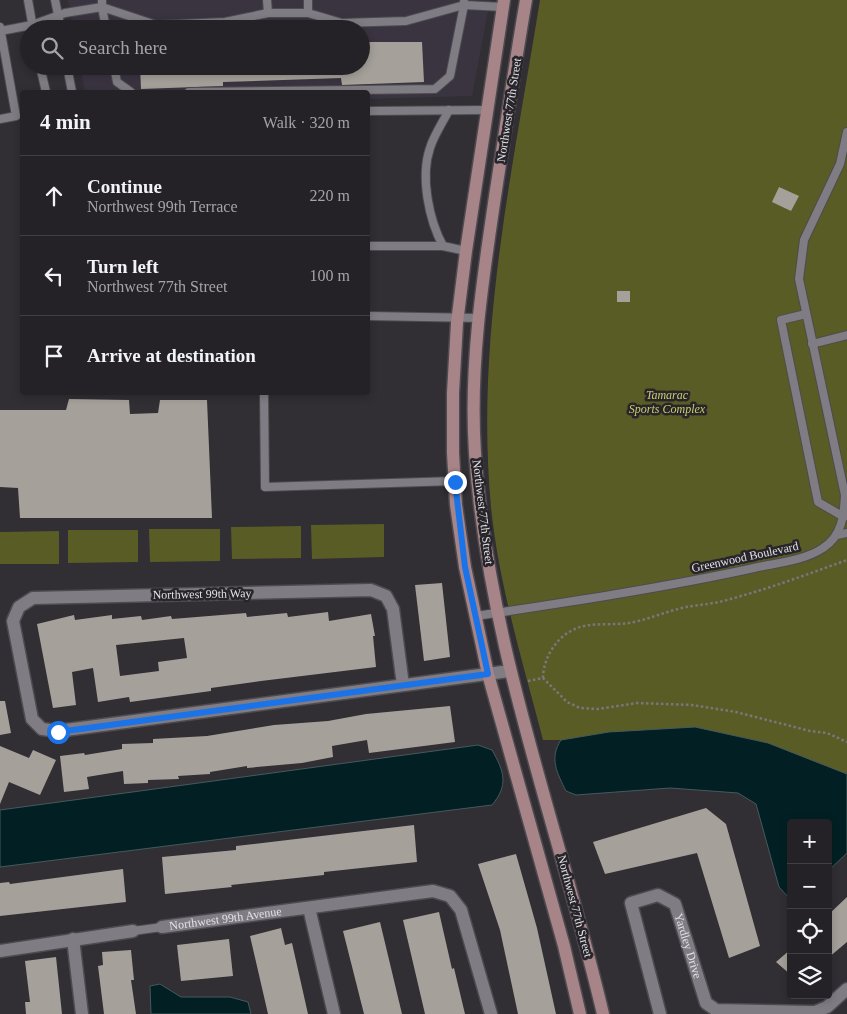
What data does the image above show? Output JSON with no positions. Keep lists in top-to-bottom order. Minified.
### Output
{"streets":{"street":["Northwest 77th Street","Northwest 99th Way","Northwest 99th Avenue","Yardley Drive"],"lane":["Greenwood Boulevard"]},"crossings":[["Northwest 77th Street","Greenwood Boulevard"]],"parks":["Tamarac Sports Complex"],"page":{"search":"Search here","heading":["4 min","Walk · 320 m"],"list":[["Continue","Northwest 99th Terrace","220 m"],["Turn left","Northwest 77th Street","100 m"],"Arrive at destination"],"map_buttons":["+","−"]}}
